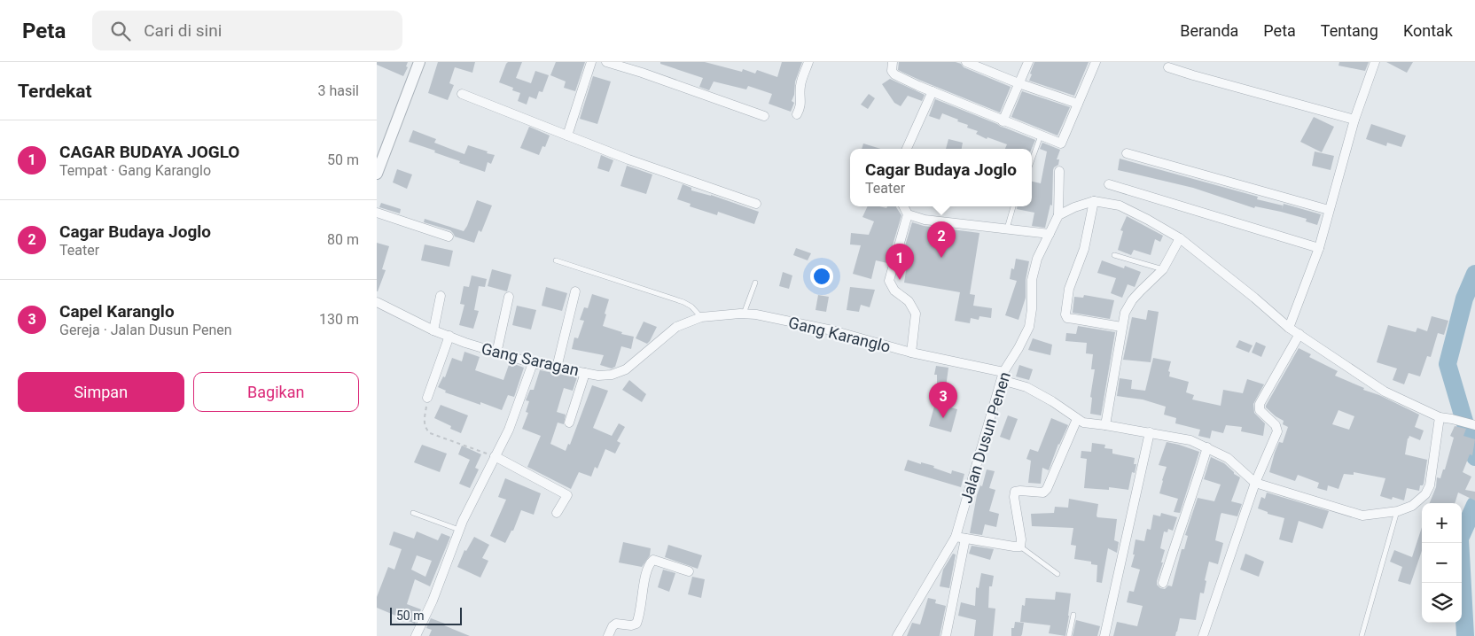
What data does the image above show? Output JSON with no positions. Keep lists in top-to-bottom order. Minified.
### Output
{"streets":{"street":["Gang Karanglo","Gang Saragan","Jalan Dusun Penen"]},"crossings":[["Gang Karanglo","Gang Saragan"],["Gang Karanglo","Jalan Dusun Penen"]],"scale_bar":"50 m","page":{"header":"Peta","search":"Cari di sini","nav":["Beranda","Peta","Tentang","Kontak"],"heading":["Terdekat","3 hasil"],"list":[{"mark":"1","name":"CAGAR BUDAYA JOGLO","note":"Tempat · Gang Karanglo","value":"50 m"},{"mark":"2","name":"Cagar Budaya Joglo","note":"Teater","value":"80 m"},{"mark":"3","name":"Capel Karanglo","note":"Gereja · Jalan Dusun Penen","value":"130 m"}],"popup":["Cagar Budaya Joglo","Teater"],"pins":["2","1","3"],"buttons":["Simpan","Bagikan"],"map_buttons":["+","−"],"scale":"50 m"}}
